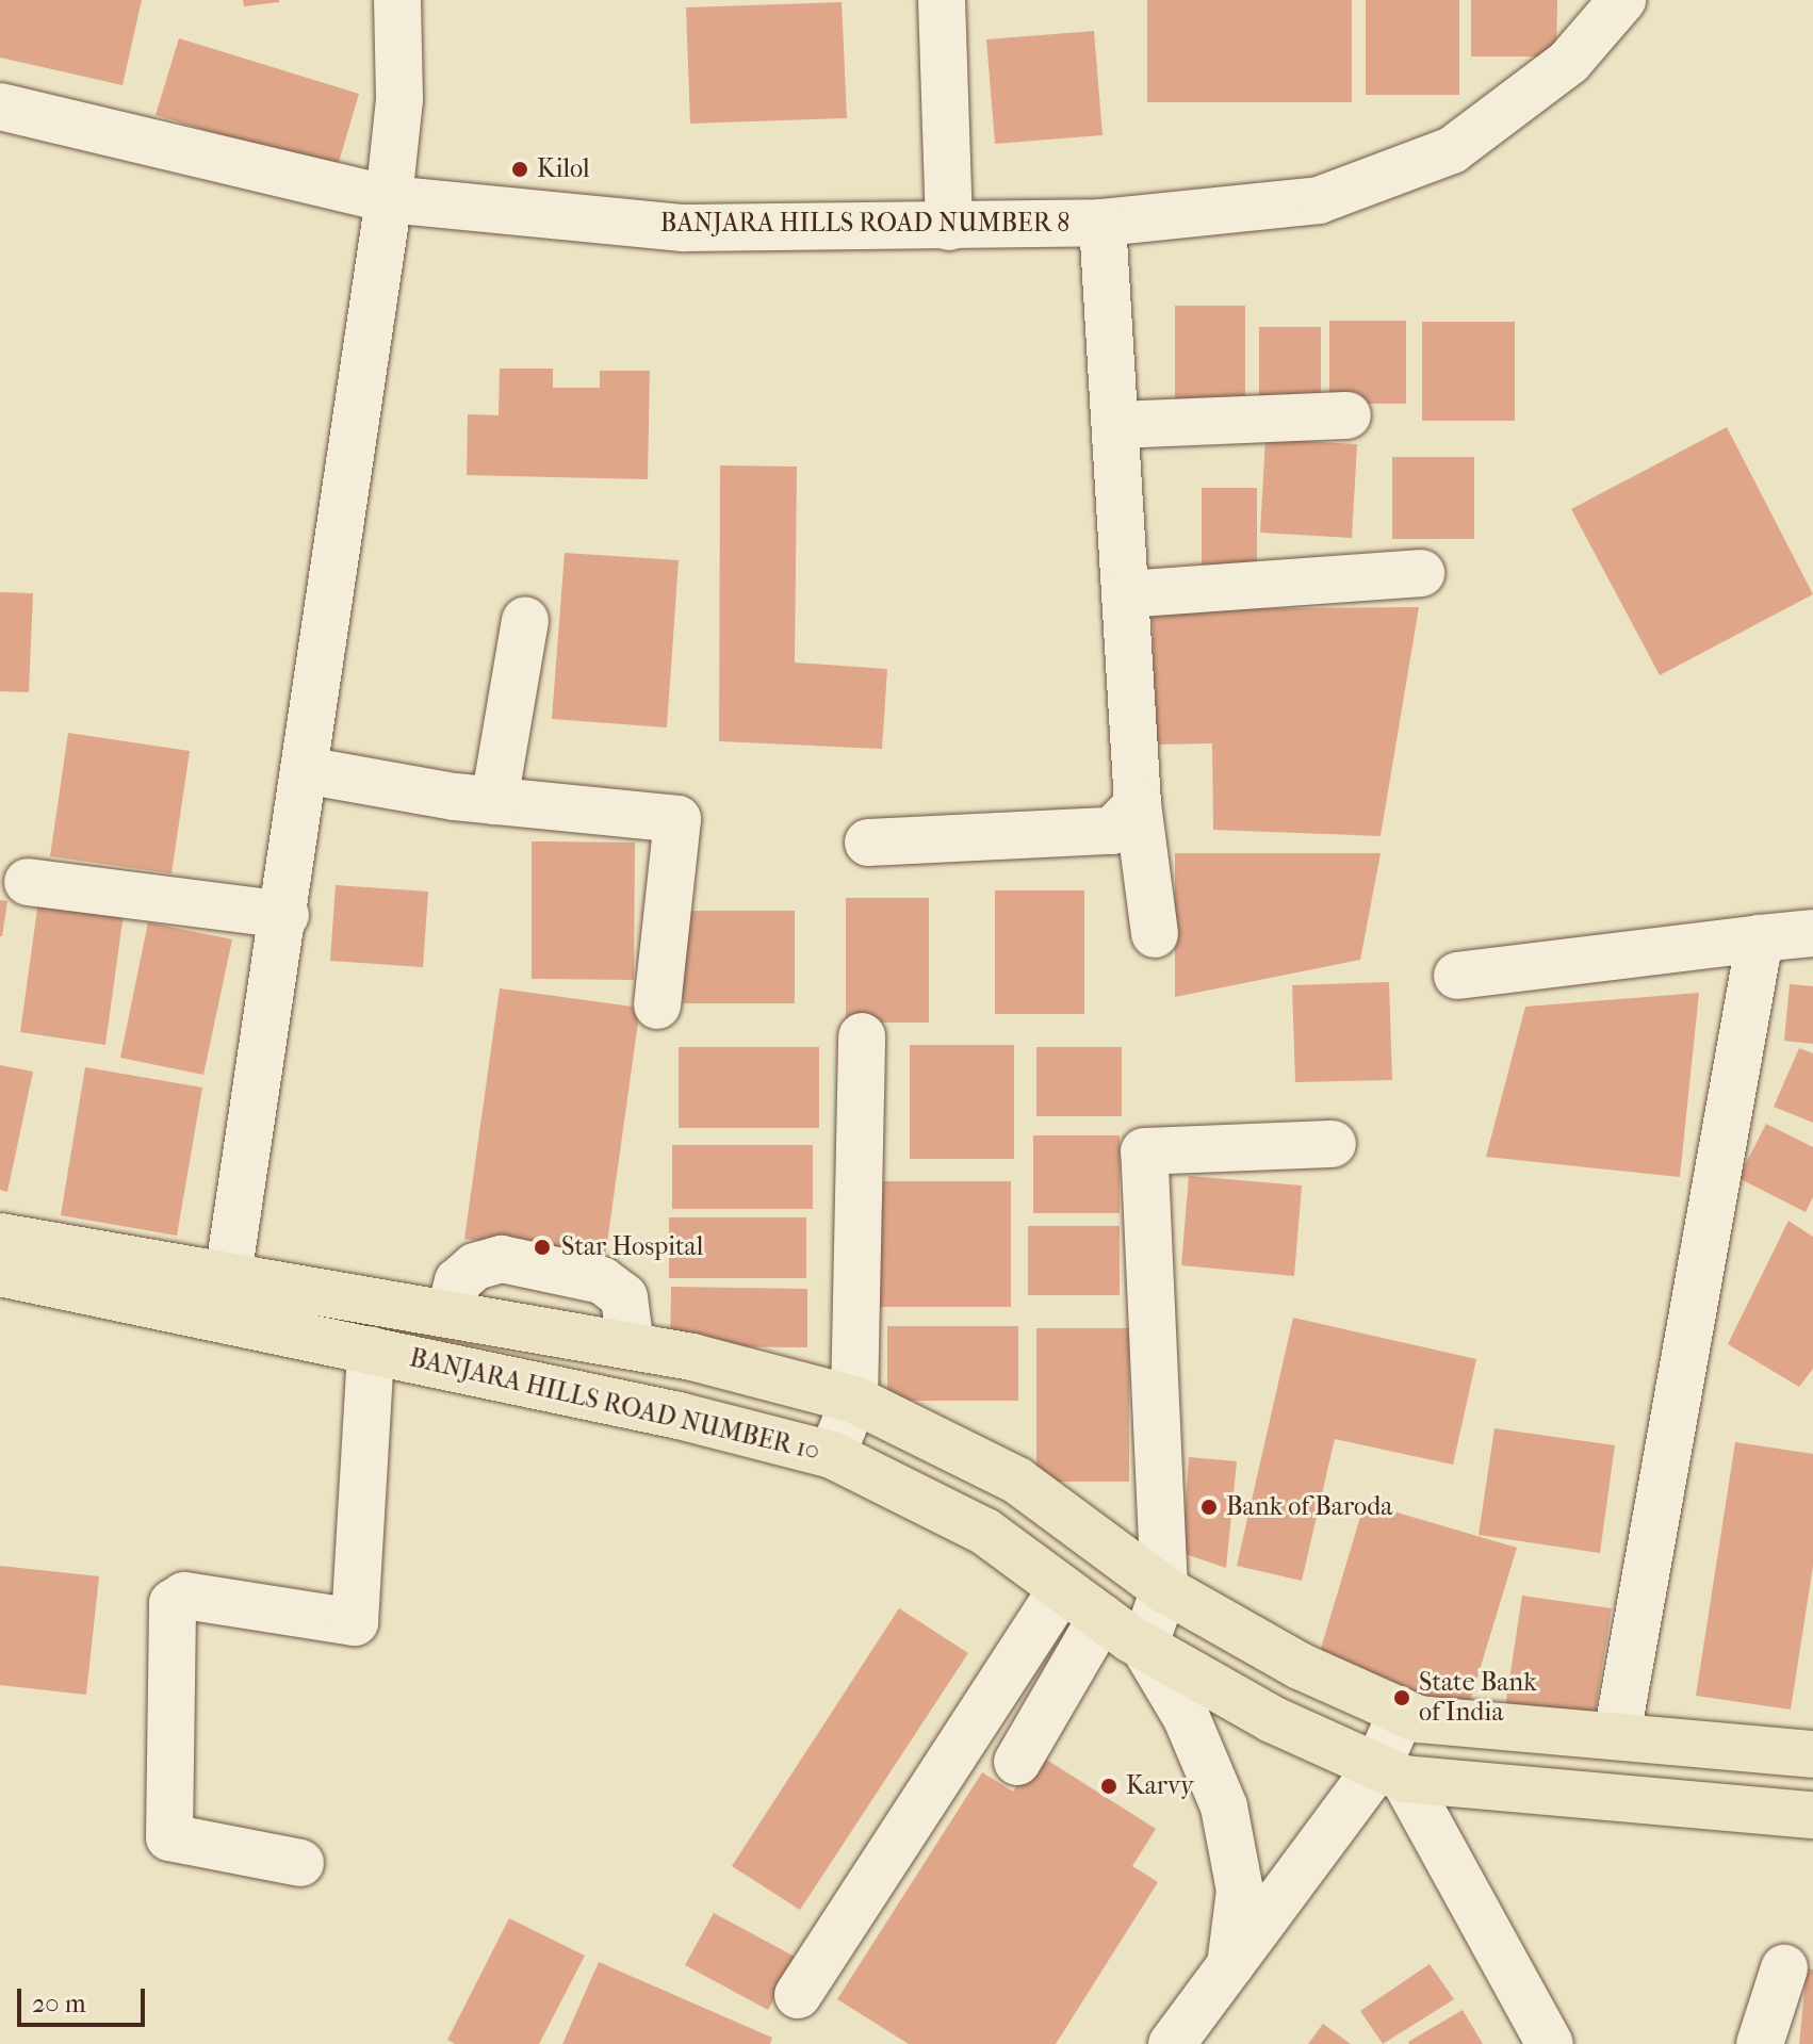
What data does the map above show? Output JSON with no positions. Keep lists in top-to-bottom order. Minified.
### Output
{"streets":{"main road":["BANJARA HILLS ROAD NUMBER 10"],"street":["BANJARA HILLS ROAD NUMBER 8"]},"places":["Kilol","Star Hospital","Bank of Baroda","State Bank of India","Karvy"],"scale_bar":"20 m"}
